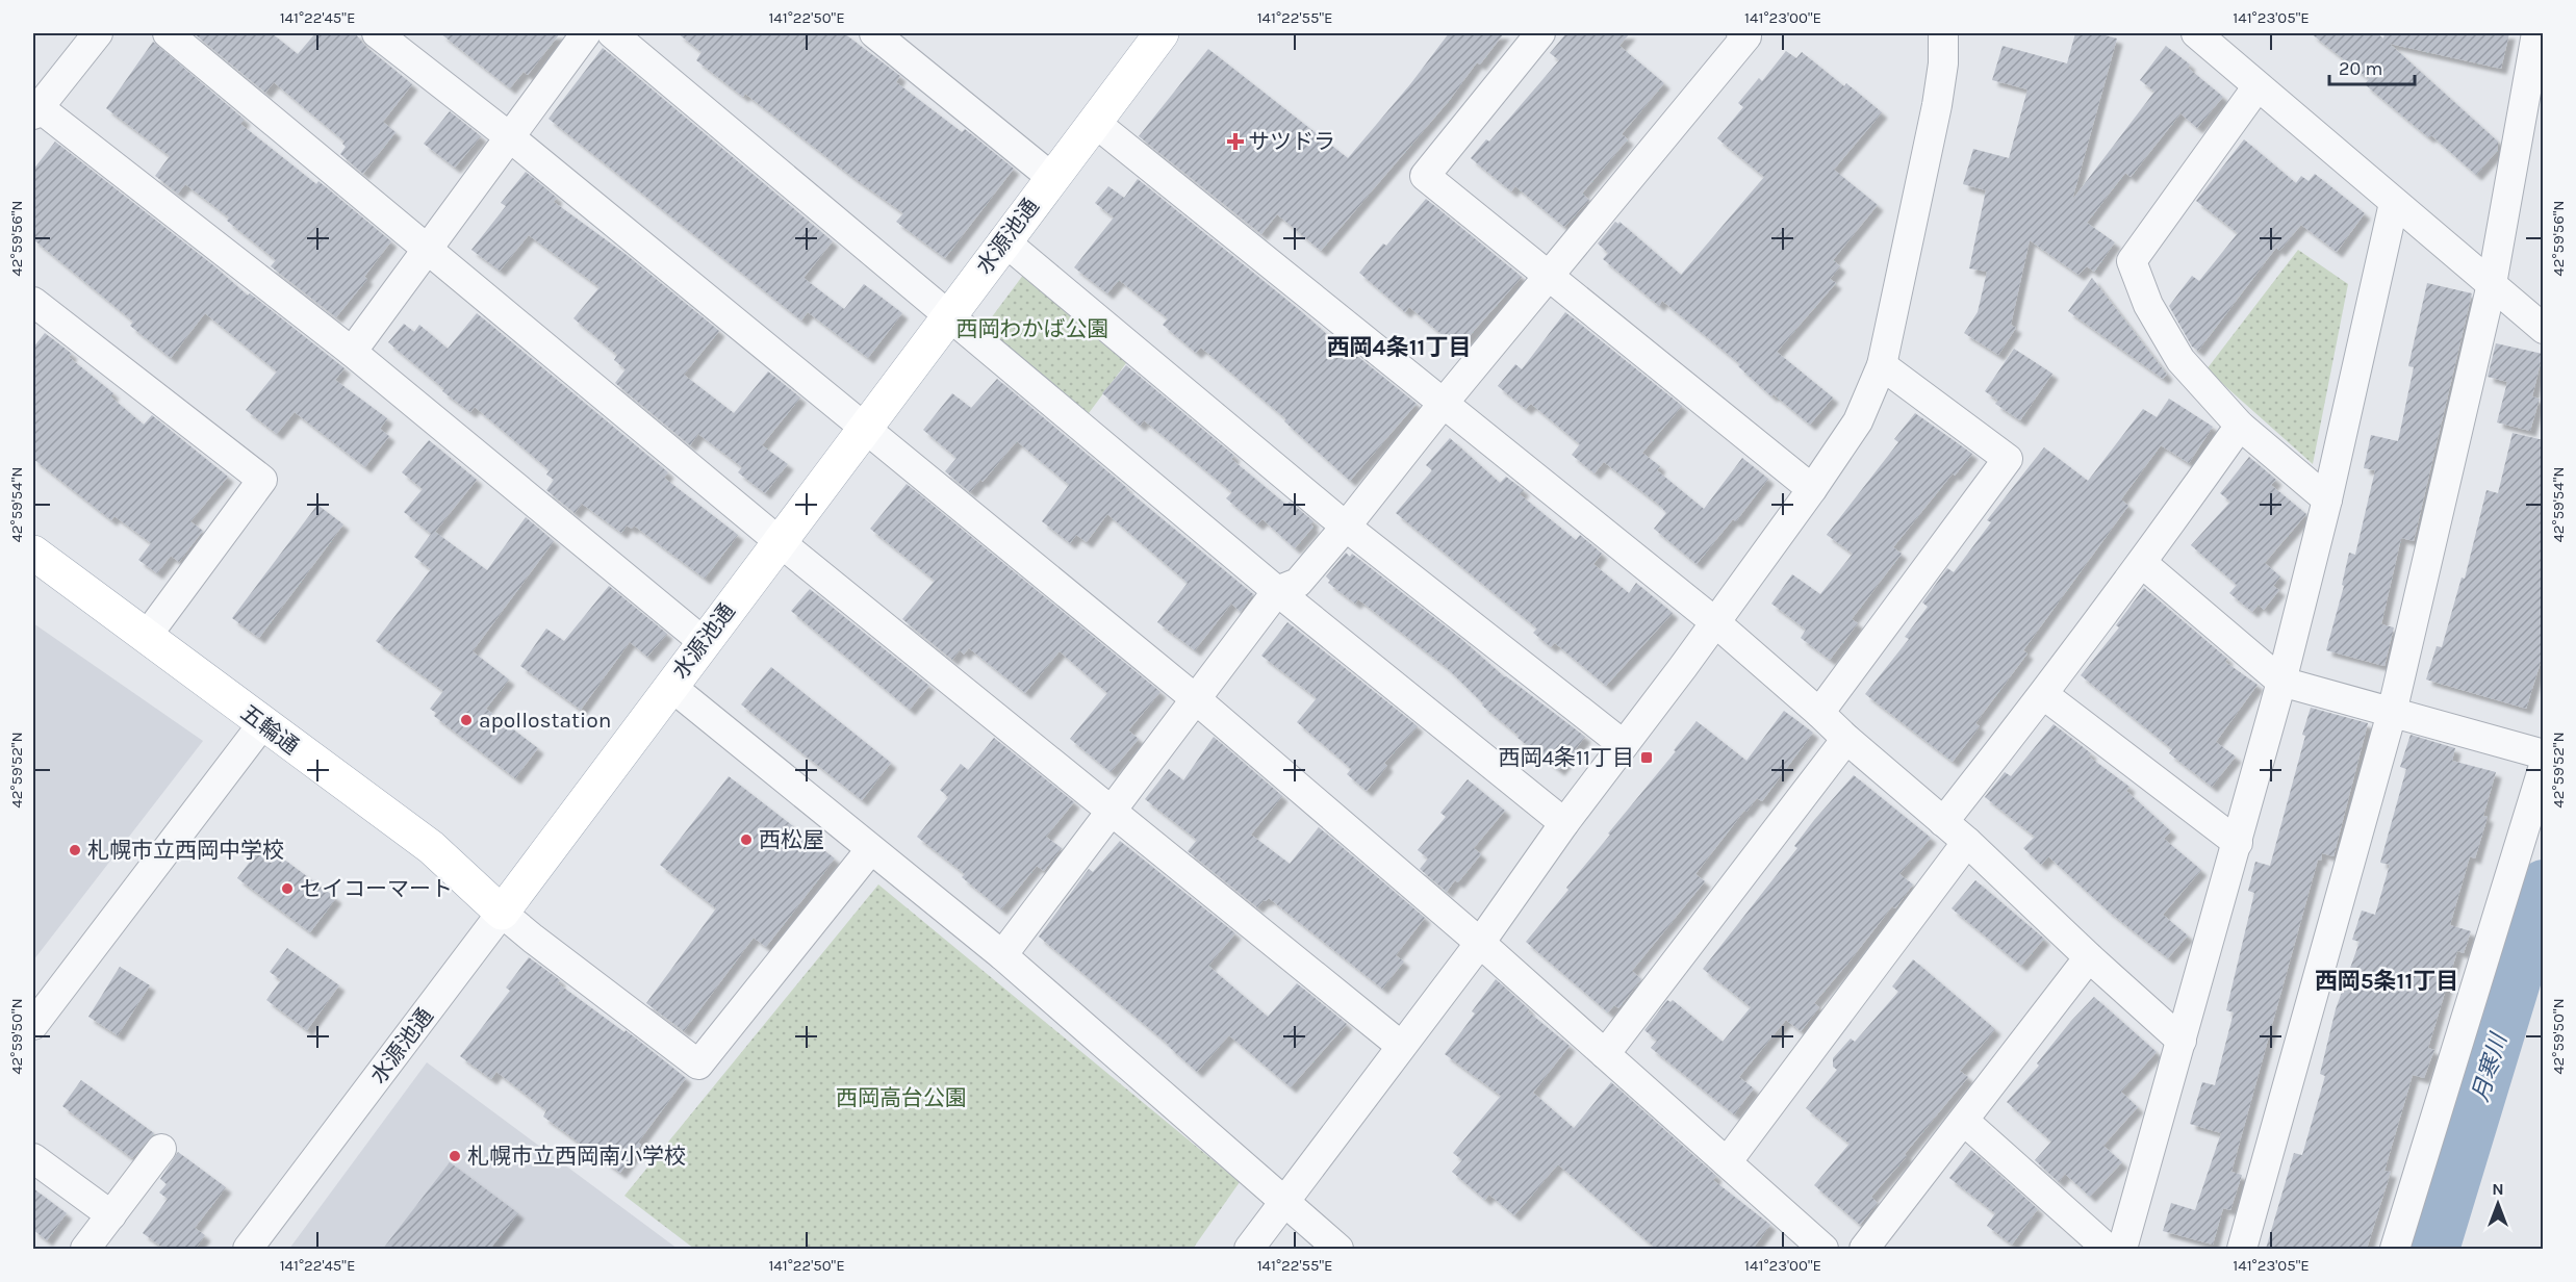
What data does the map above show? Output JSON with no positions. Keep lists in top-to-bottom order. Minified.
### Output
{"streets":{"main road":["水源池通","五輪通"]},"crossings":[["水源池通","五輪通"]],"districts":["西岡4条11丁目","西岡5条11丁目"],"water":["月寒川"],"parks":["西岡わかば公園","西岡高台公園"],"places":{"health":["サツドラ"],"other":["apollostation","西松屋","札幌市立西岡中学校","セイコーマート","札幌市立西岡南小学校"],"transit":["西岡4条11丁目"]},"scale_bar":"20 m","north":"top","coordinates":["141°22'45\"E","141°22'50\"E","141°22'55\"E","141°23'00\"E","141°23'05\"E","42°59'56\"N","42°59'54\"N","42°59'52\"N","42°59'50\"N"]}
